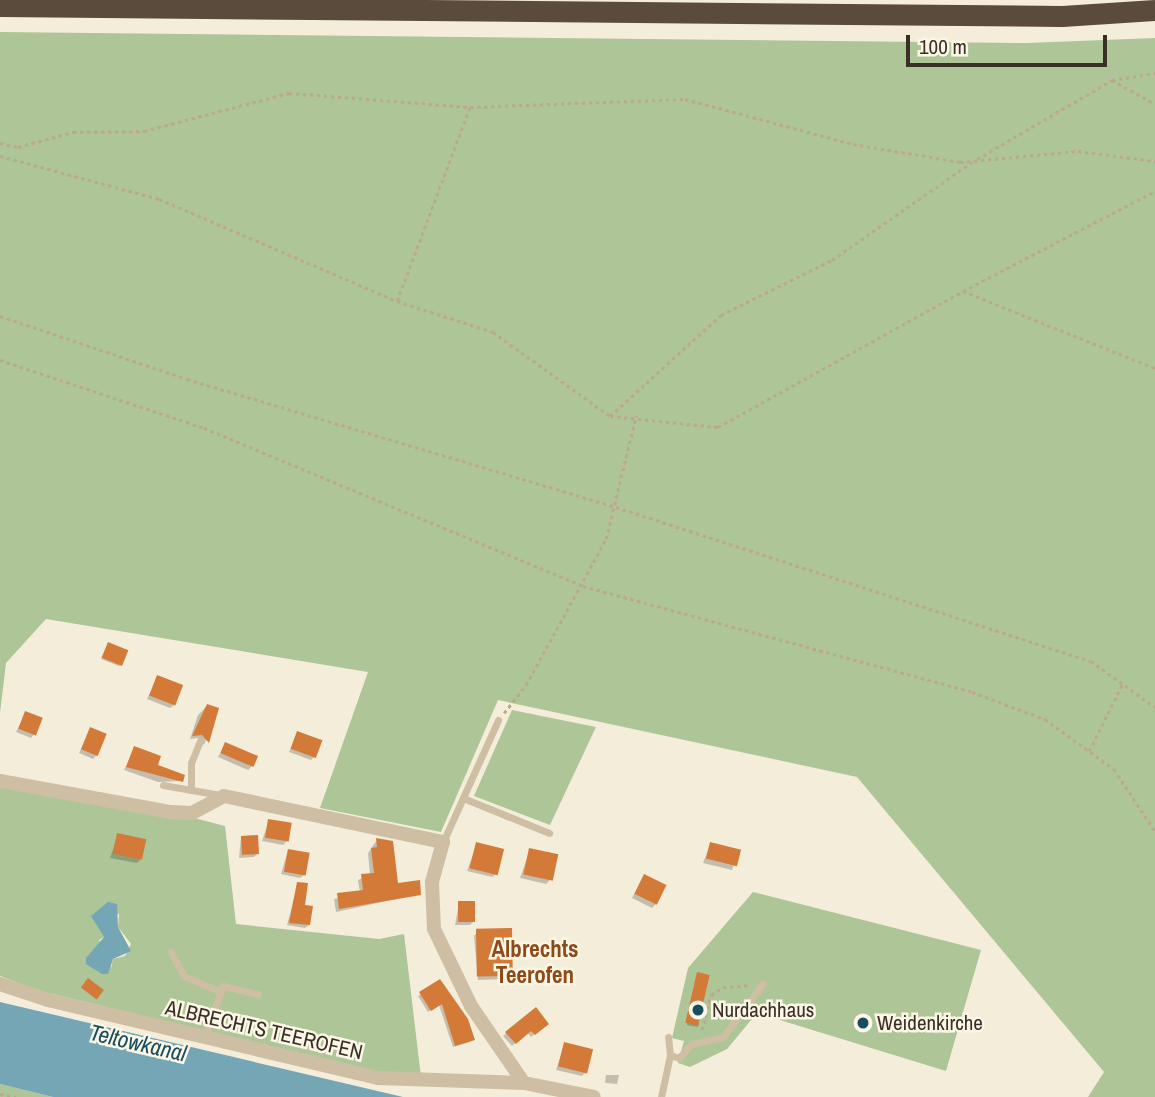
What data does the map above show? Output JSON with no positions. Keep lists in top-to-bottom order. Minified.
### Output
{"streets":{"street":["ALBRECHTS TEEROFEN"]},"districts":["Albrechts Teerofen"],"water":["Teltowkanal"],"places":["Nurdachhaus","Weidenkirche"],"scale_bar":"100 m"}
